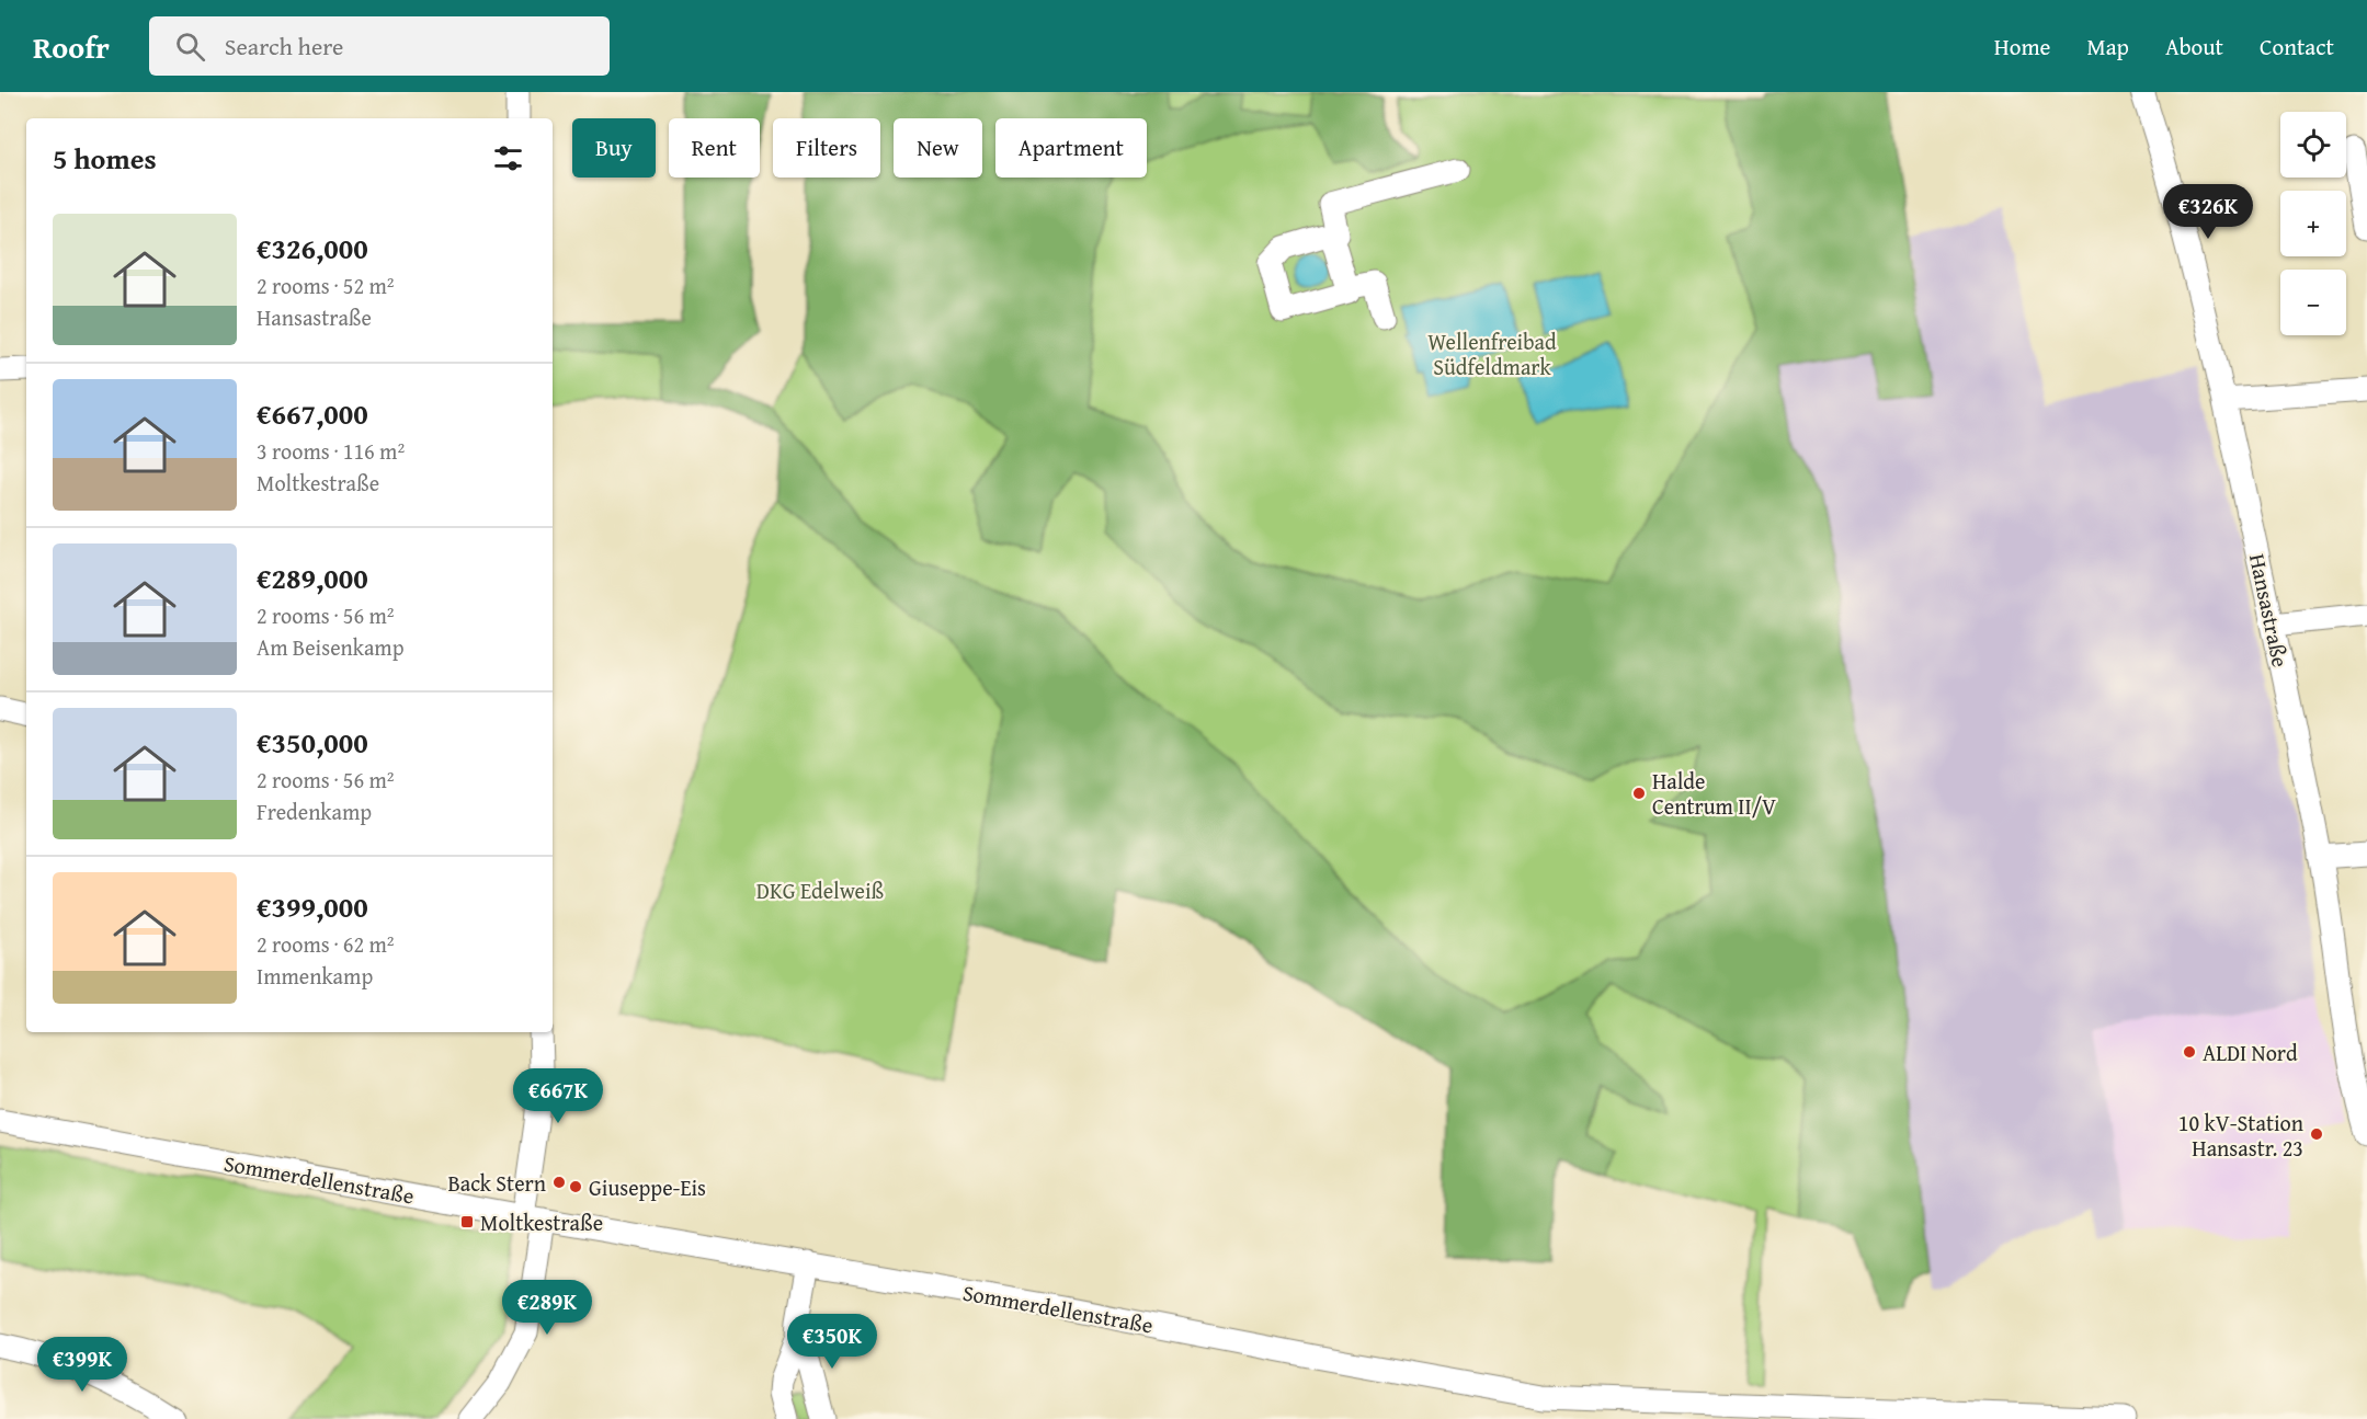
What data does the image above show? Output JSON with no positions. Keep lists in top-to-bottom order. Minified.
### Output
{"streets":{"street":["Hansastraße","Sommerdellenstraße"]},"parks":["Wellenfreibad Südfeldmark","DKG Edelweiß"],"places":{"other":["Halde Centrum II/V","ALDI Nord","10 kV-Station Hansastr. 23","Back Stern","Giuseppe-Eis"],"transit":["Moltkestraße"]},"page":{"header":"Roofr","search":"Search here","nav":["Home","Map","About","Contact"],"map_buttons":["+","−"],"chip":["Buy","Rent","Filters","New","Apartment"],"heading":"5 homes","price":["€326K","€667K","€289K","€350K","€399K"],"list":[{"name":"€326,000","note":"2 rooms · 52 m² · Hansastraße"},{"name":"€667,000","note":"3 rooms · 116 m² · Moltkestraße"},{"name":"€289,000","note":"2 rooms · 56 m² · Am Beisenkamp"},{"name":"€350,000","note":"2 rooms · 56 m² · Fredenkamp"},{"name":"€399,000","note":"2 rooms · 62 m² · Immenkamp"}]}}
